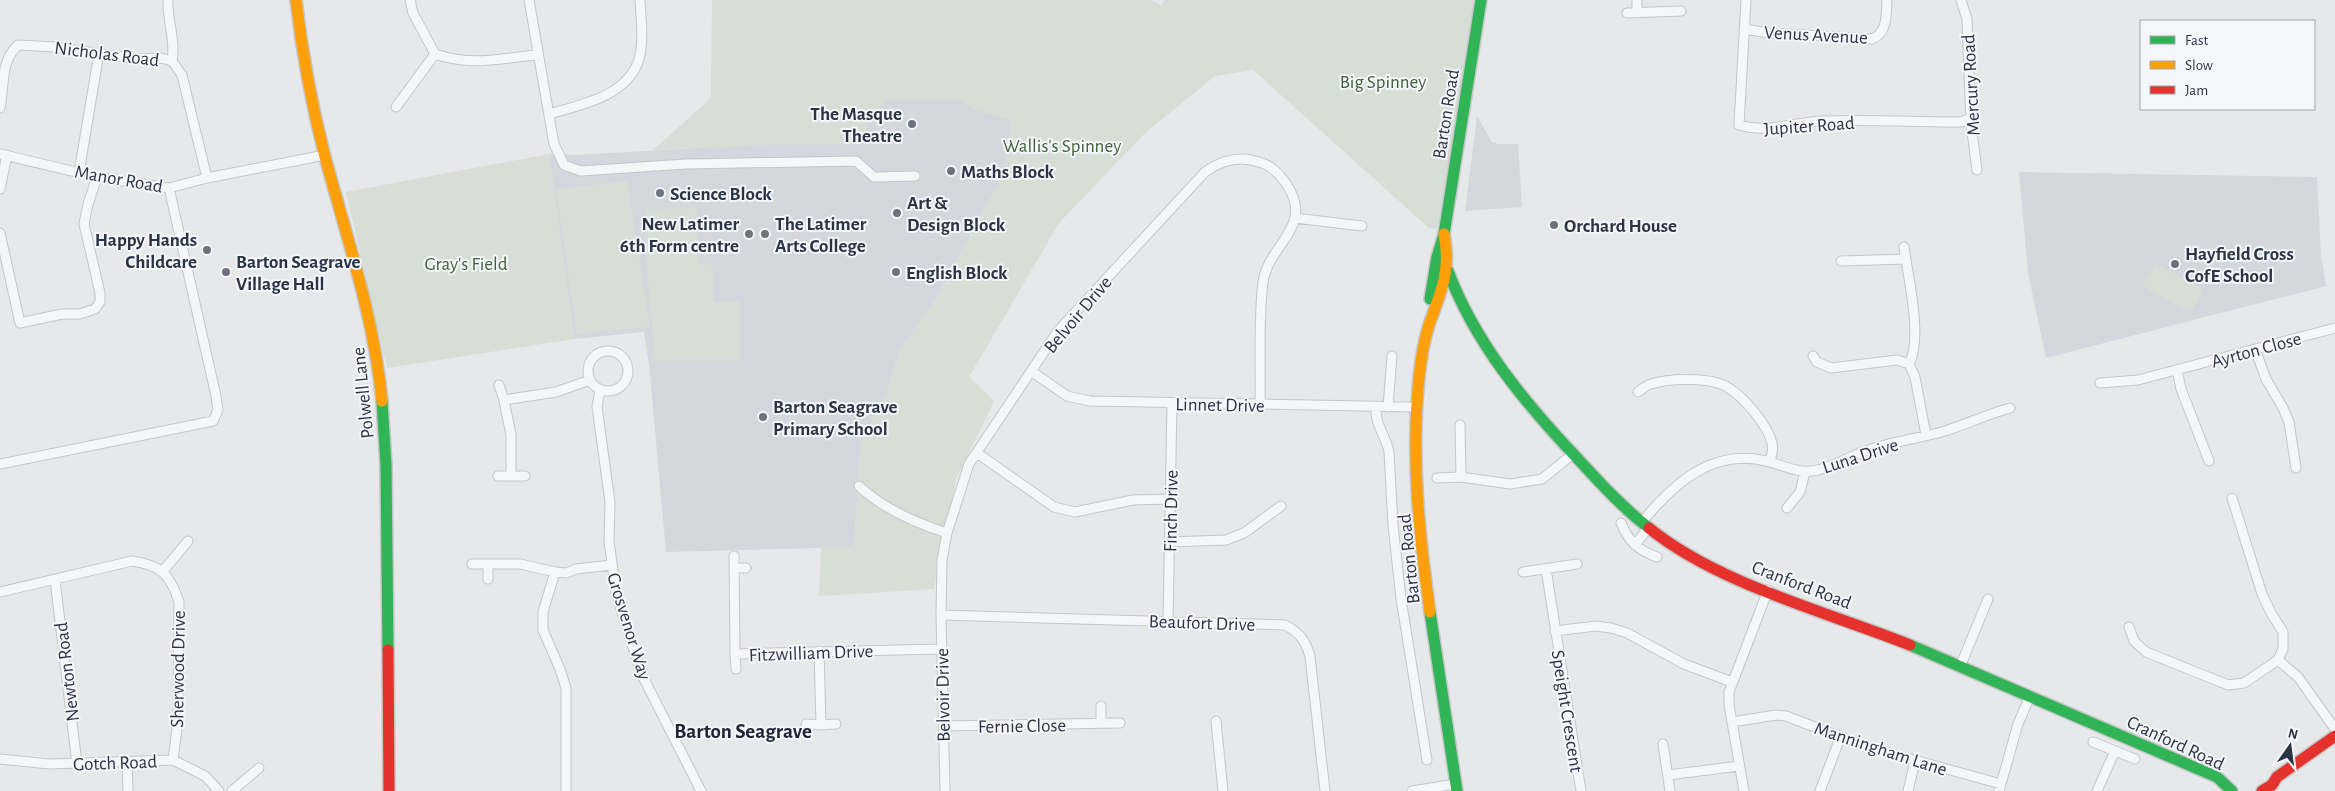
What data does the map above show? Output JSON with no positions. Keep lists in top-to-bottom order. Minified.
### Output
{"streets":{"street":["Venus Avenue","Nicholas Road","Mercury Road","Barton Road","Jupiter Road","Manor Road","Belvoir Drive","Ayrton Close","Polwell Lane","Linnet Drive","Luna Drive","Finch Drive","Cranford Road","Beaufort Drive","Grosvenor Way","Fitzwilliam Drive","Sherwood Drive","Newton Road","Speight Crescent","Fernie Close","Manningham Lane","Gotch Road"]},"crossings":[["Venus Avenue","Jupiter Road"],["Nicholas Road","Manor Road"],["Mercury Road","Jupiter Road"],["Barton Road","Linnet Drive"],["Barton Road","Cranford Road"],["Manor Road","Polwell Lane"],["Belvoir Drive","Linnet Drive"],["Belvoir Drive","Beaufort Drive"],["Belvoir Drive","Fitzwilliam Drive"],["Belvoir Drive","Fernie Close"],["Linnet Drive","Finch Drive"],["Luna Drive","Cranford Road"],["Finch Drive","Beaufort Drive"],["Sherwood Drive","Gotch Road"],["Newton Road","Gotch Road"]],"districts":["Barton Seagrave"],"parks":["Big Spinney","Wallis's Spinney","Gray's Field"],"places":["The Masque Theatre","Maths Block","Science Block","Art & Design Block","Orchard House","New Latimer 6th Form centre","The Latimer Arts College","Happy Hands Childcare","Hayfield Cross CofE School","Barton Seagrave Village Hall","English Block","Barton Seagrave Primary School"],"legend":["Fast","Slow","Jam"],"north":"top"}
